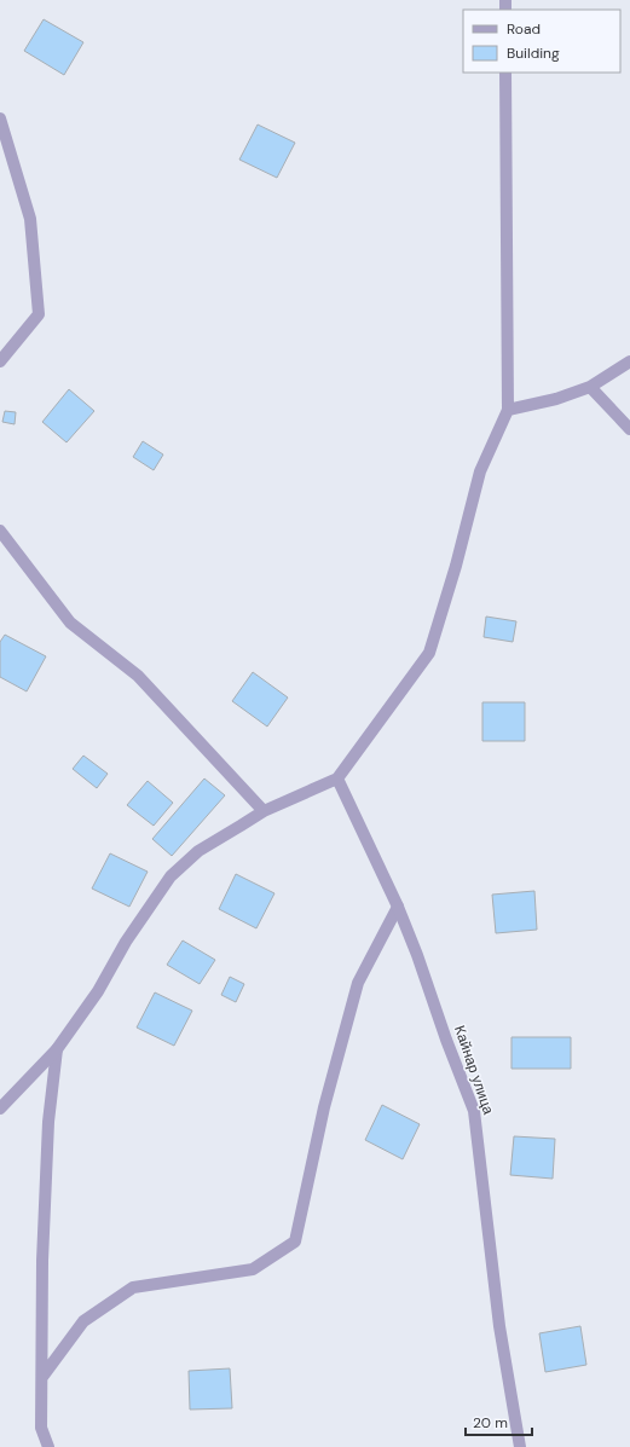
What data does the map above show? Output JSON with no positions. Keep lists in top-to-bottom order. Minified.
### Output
{"streets":{"street":["Кайнар улица"]},"legend":["Road","Building"],"scale_bar":"20 m"}
